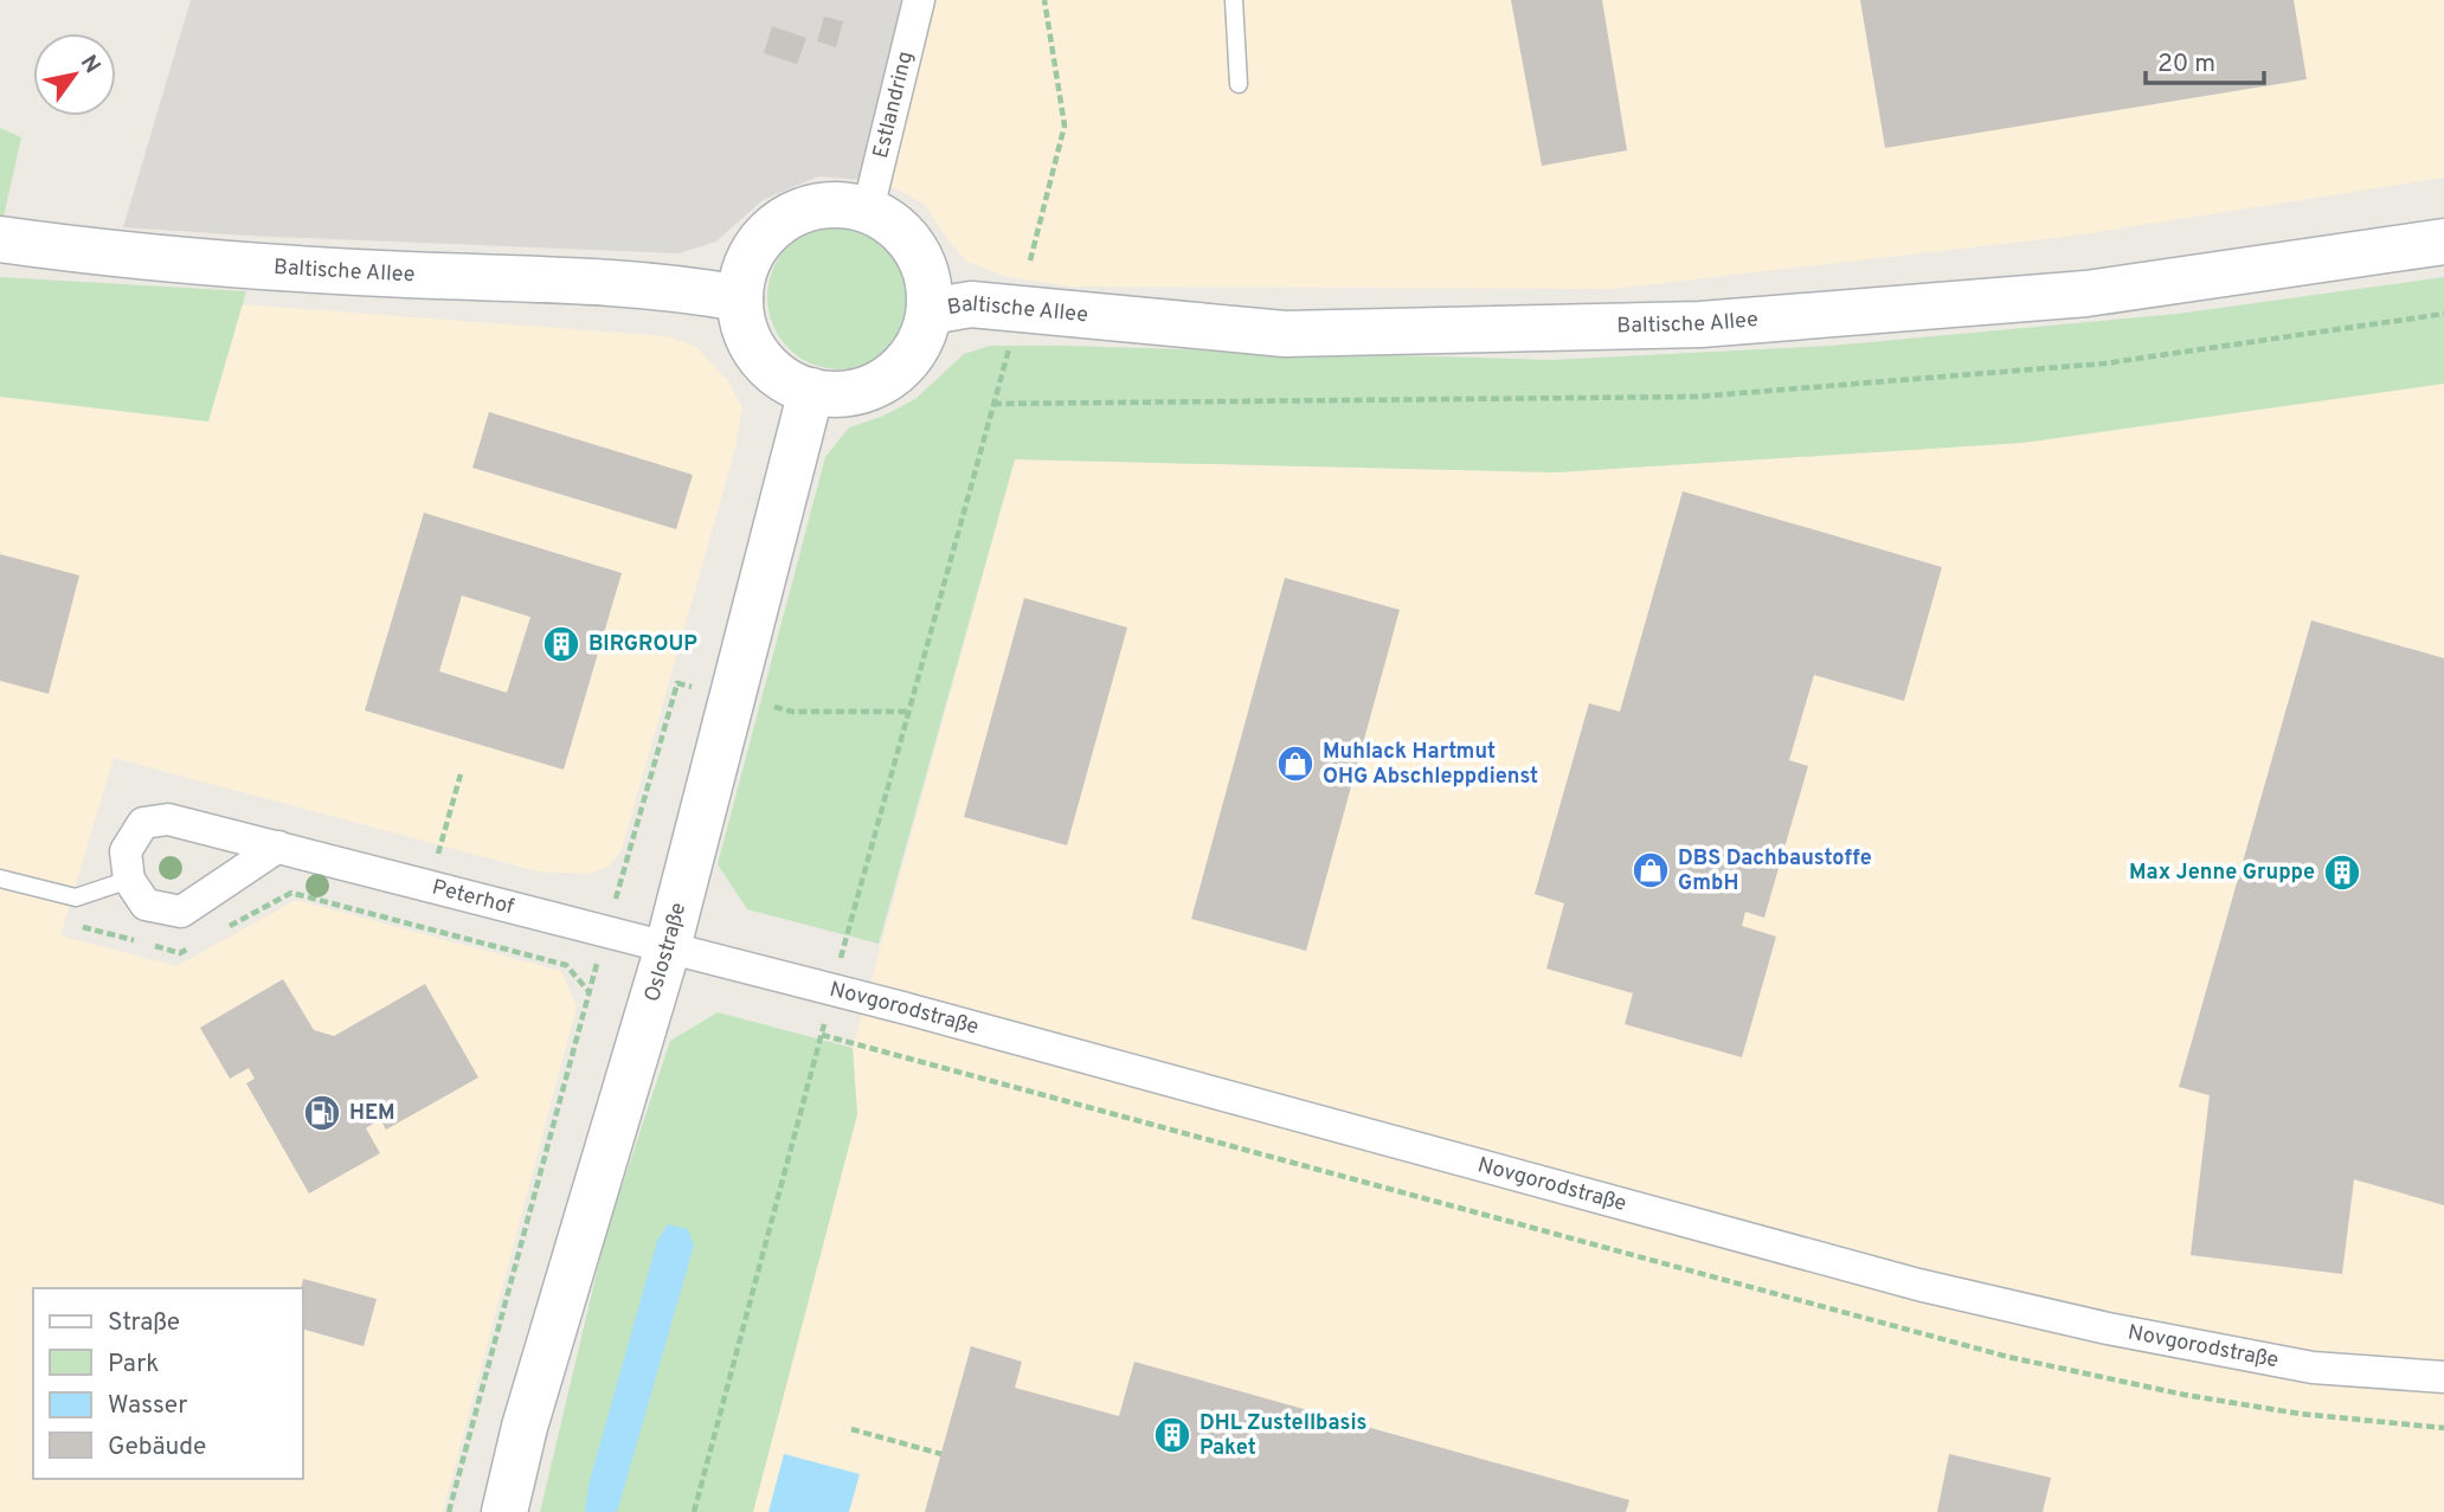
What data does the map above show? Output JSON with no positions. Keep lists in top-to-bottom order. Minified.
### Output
{"streets":{"main road":["Baltische Allee","Oslostraße"],"street":["Estlandring","Peterhof","Novgorodstraße"]},"crossings":[["Estlandring","Baltische Allee"],["Estlandring","Oslostraße"],["Baltische Allee","Oslostraße"],["Peterhof","Oslostraße"],["Peterhof","Novgorodstraße"],["Oslostraße","Novgorodstraße"]],"places":{"building":["BIRGROUP","Max Jenne Gruppe","DHL Zustellbasis Paket"],"shop":["Muhlack Hartmut OHG Abschleppdienst","DBS Dachbaustoffe GmbH"],"fuel station":["HEM"]},"legend":["Straße","Park","Wasser","Gebäude"],"scale_bar":"20 m","north":"top right"}
